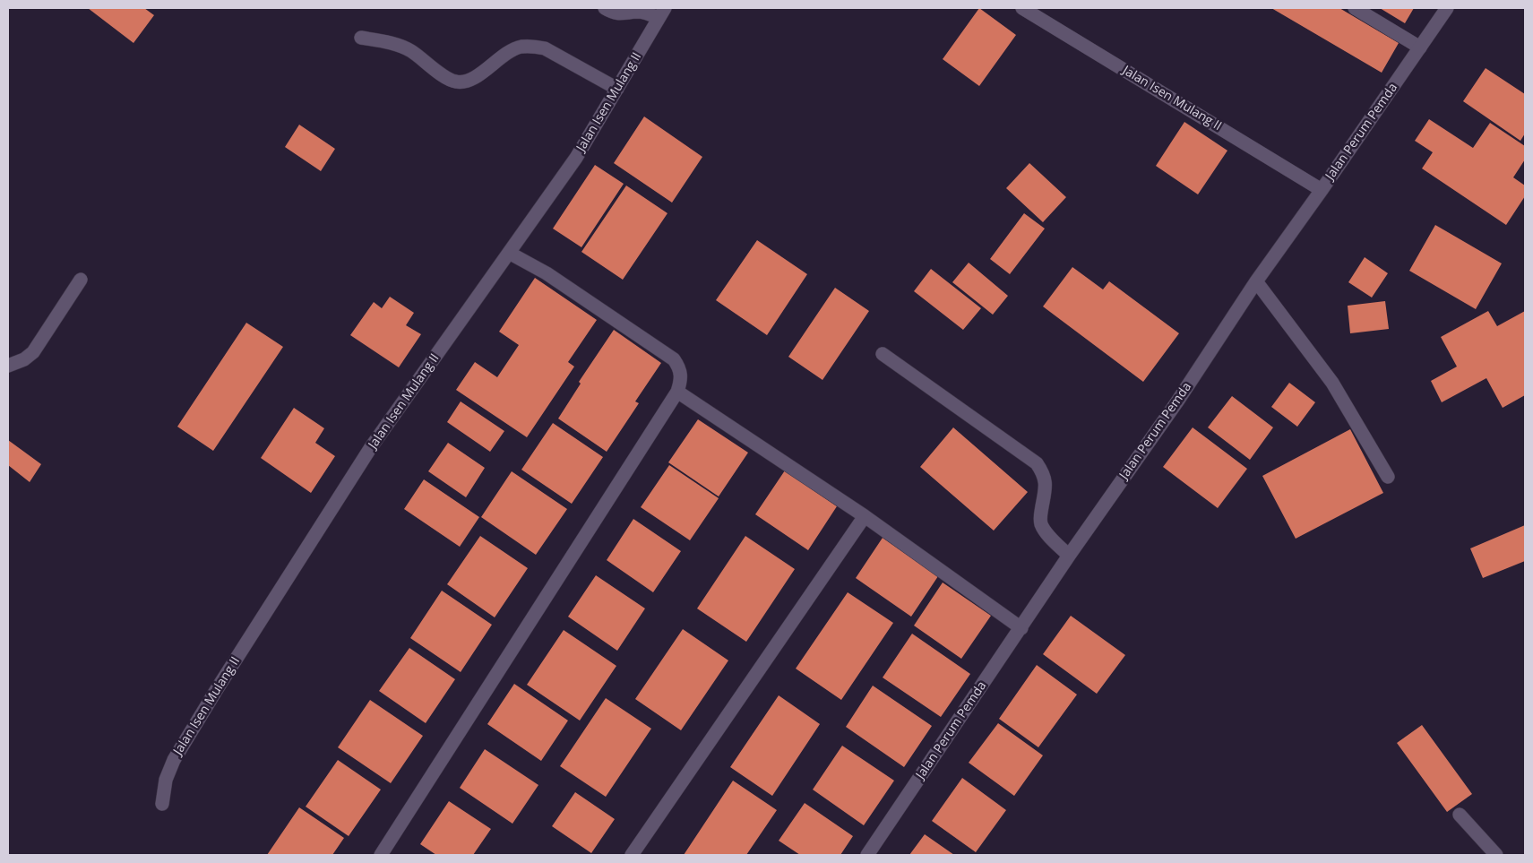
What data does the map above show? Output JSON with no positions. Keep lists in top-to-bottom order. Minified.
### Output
{"streets":{"street":["Jalan Isen Mulang II","Jalan Perum Pemda"]},"crossings":[["Jalan Isen Mulang II","Jalan Perum Pemda"]]}
